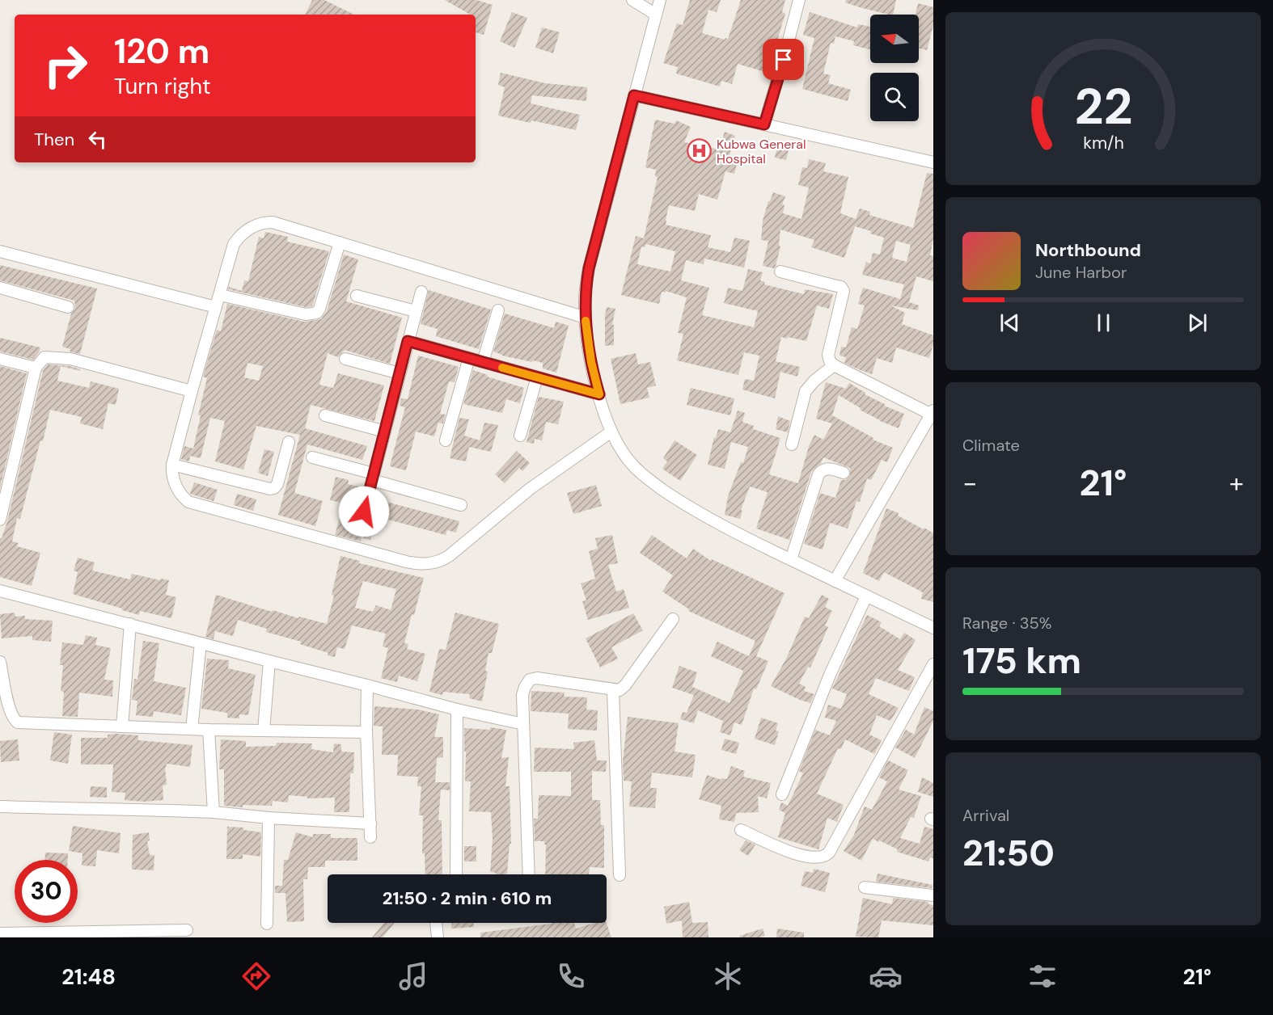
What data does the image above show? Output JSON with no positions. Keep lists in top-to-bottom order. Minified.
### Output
{"places":{"hospital":["Kubwa General Hospital"]},"north":"left","page":{"turn":["120 m","Turn right"],"then":"Then","song":["Northbound","June Harbor"],"tile":["Climate",["Range · 35%","175 km"],["Arrival","21:50"]],"heat":["−","21°","+"],"limit":"30","trip":"21:50 · 2 min · 610 m","tabs":["21:48","21°"],"gauge":["22","km/h"]}}
